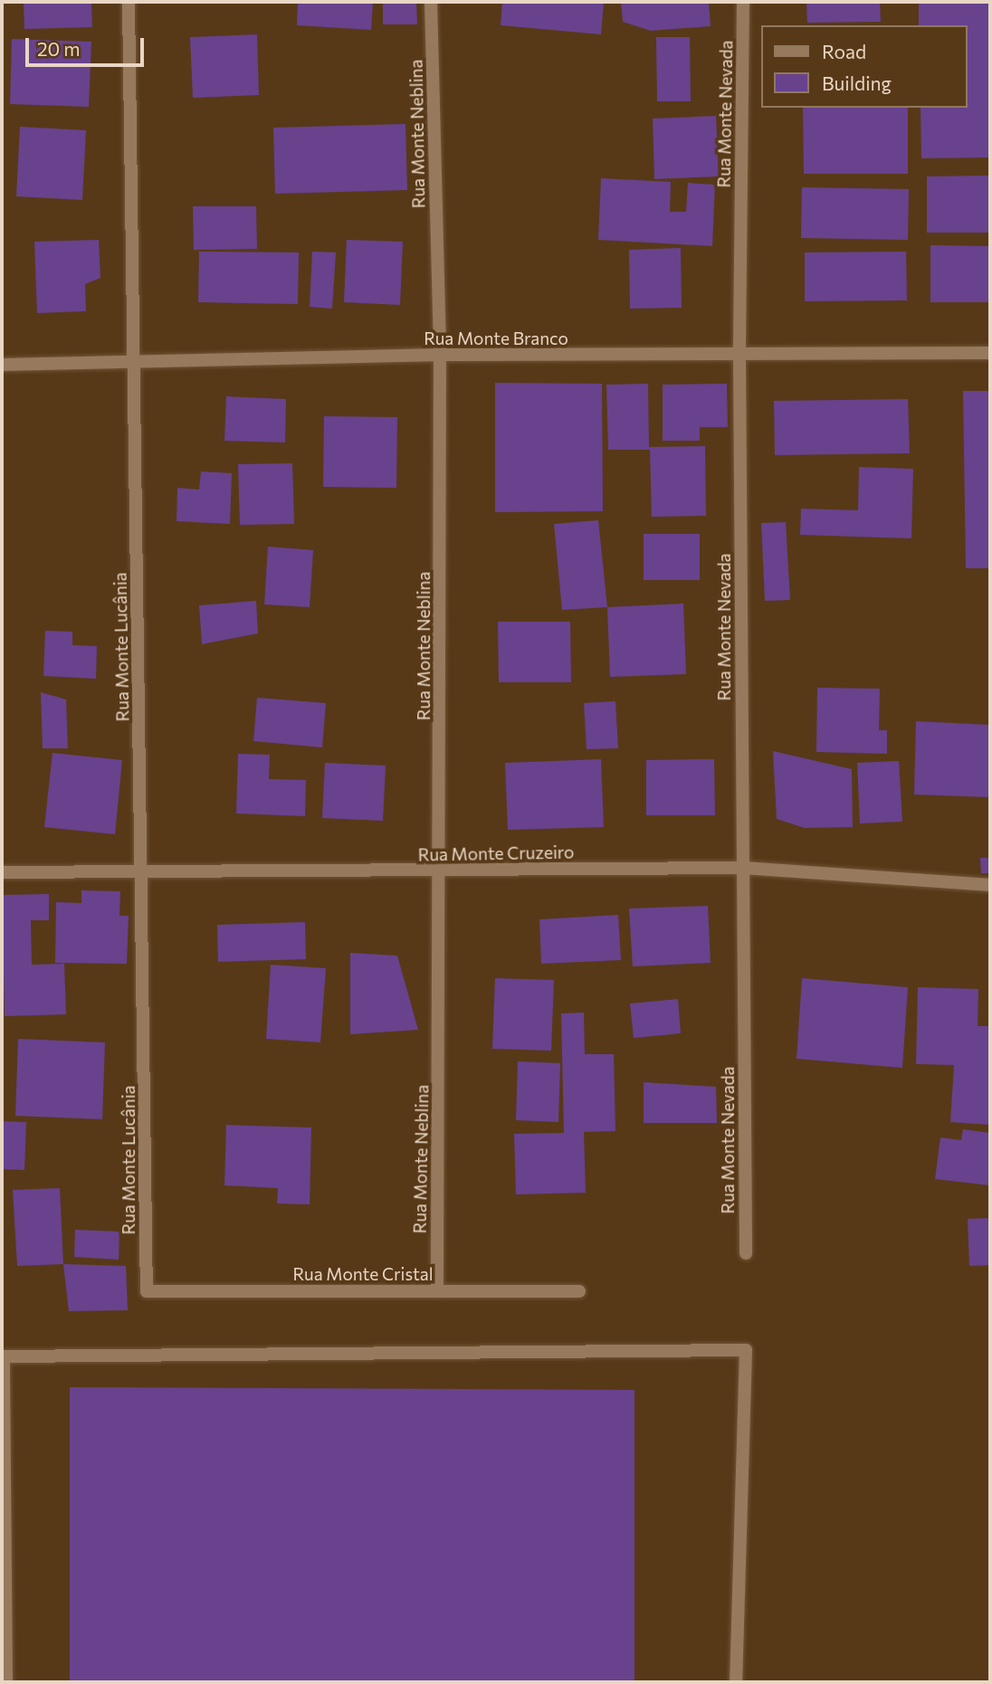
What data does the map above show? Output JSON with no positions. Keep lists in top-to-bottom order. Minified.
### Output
{"streets":{"street":["Rua Monte Nevada","Rua Monte Neblina","Rua Monte Branco","Rua Monte Lucânia","Rua Monte Cruzeiro","Rua Monte Cristal"]},"crossings":[["Rua Monte Nevada","Rua Monte Branco"],["Rua Monte Nevada","Rua Monte Cruzeiro"],["Rua Monte Neblina","Rua Monte Branco"],["Rua Monte Neblina","Rua Monte Cruzeiro"],["Rua Monte Neblina","Rua Monte Cristal"],["Rua Monte Branco","Rua Monte Lucânia"],["Rua Monte Lucânia","Rua Monte Cruzeiro"],["Rua Monte Lucânia","Rua Monte Cristal"]],"legend":["Road","Building"],"scale_bar":"20 m"}
